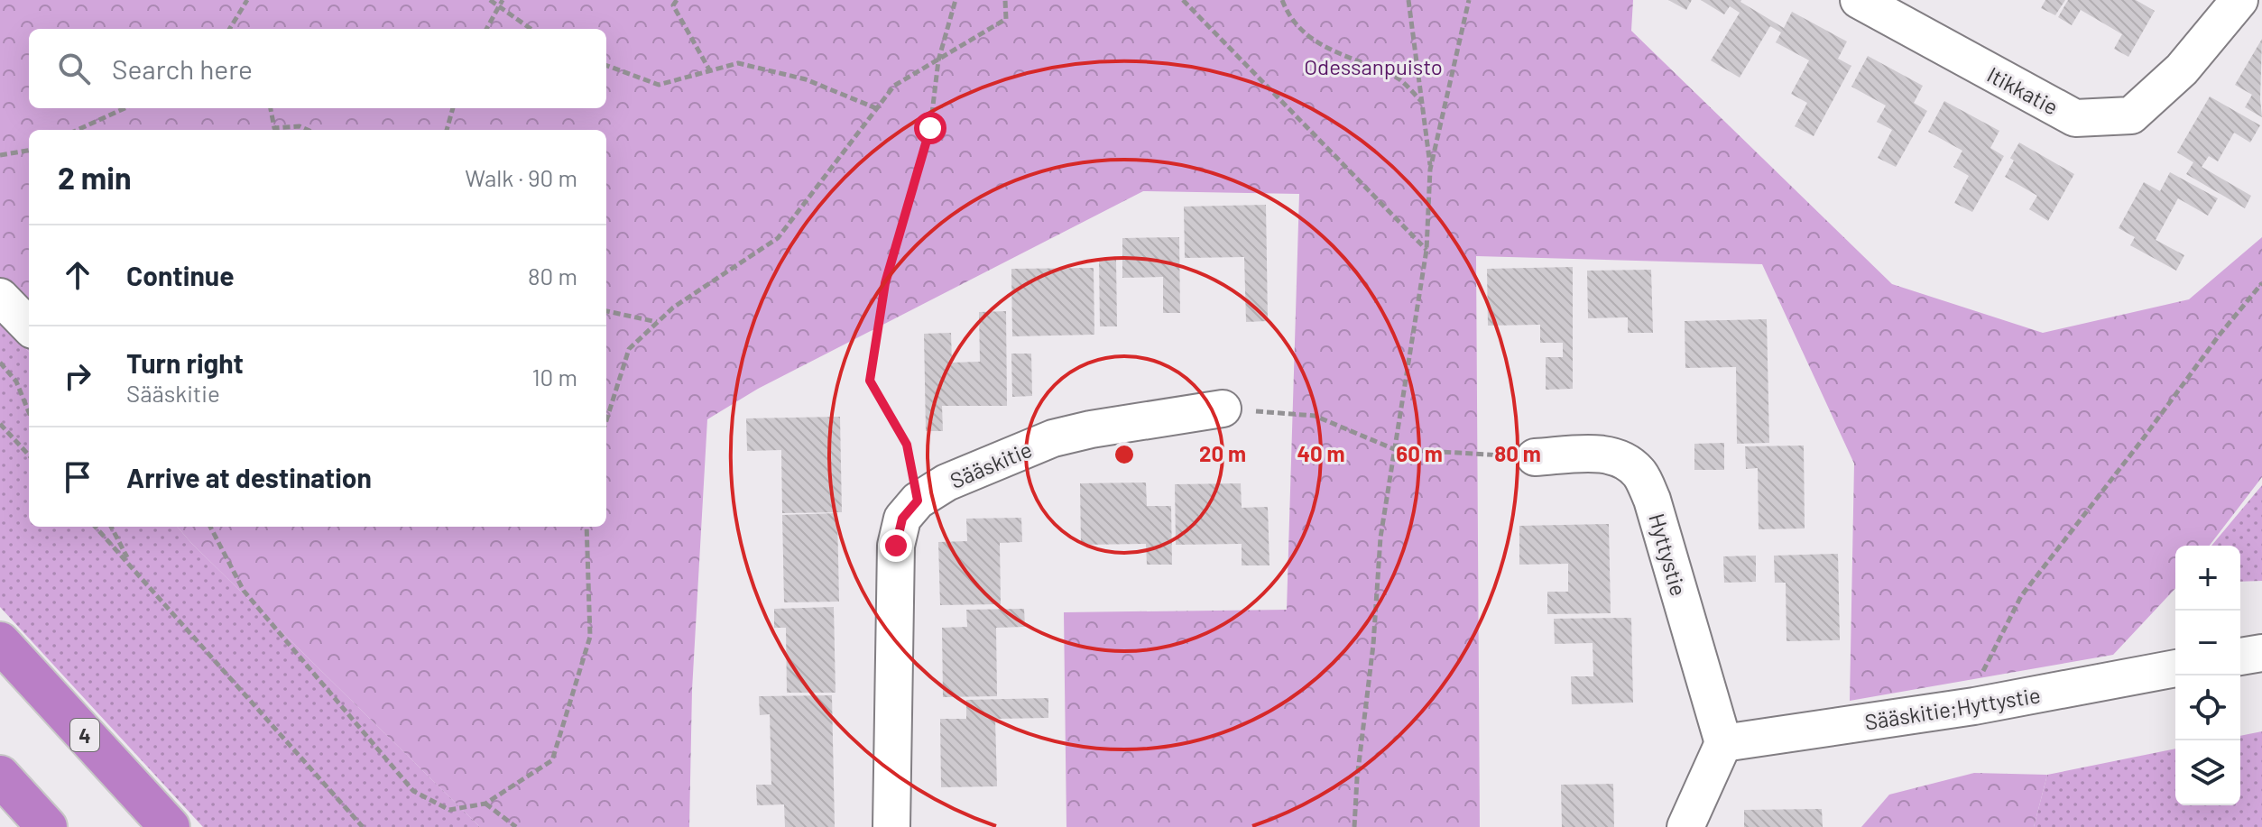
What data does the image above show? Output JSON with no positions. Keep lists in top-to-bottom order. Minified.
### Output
{"streets":{"highway":["4"],"street":["Itikkatie","Sääskitie","Hyttystie","Sääskitie;Hyttystie"]},"crossings":[["Hyttystie","Sääskitie;Hyttystie"]],"parks":["Odessanpuisto"],"page":{"search":"Search here","heading":["2 min","Walk · 90 m"],"list":[["Continue","80 m"],["Turn right","Sääskitie","10 m"],"Arrive at destination"],"map_buttons":["+","−"]},"rings":["20 m","40 m","60 m","80 m"]}
